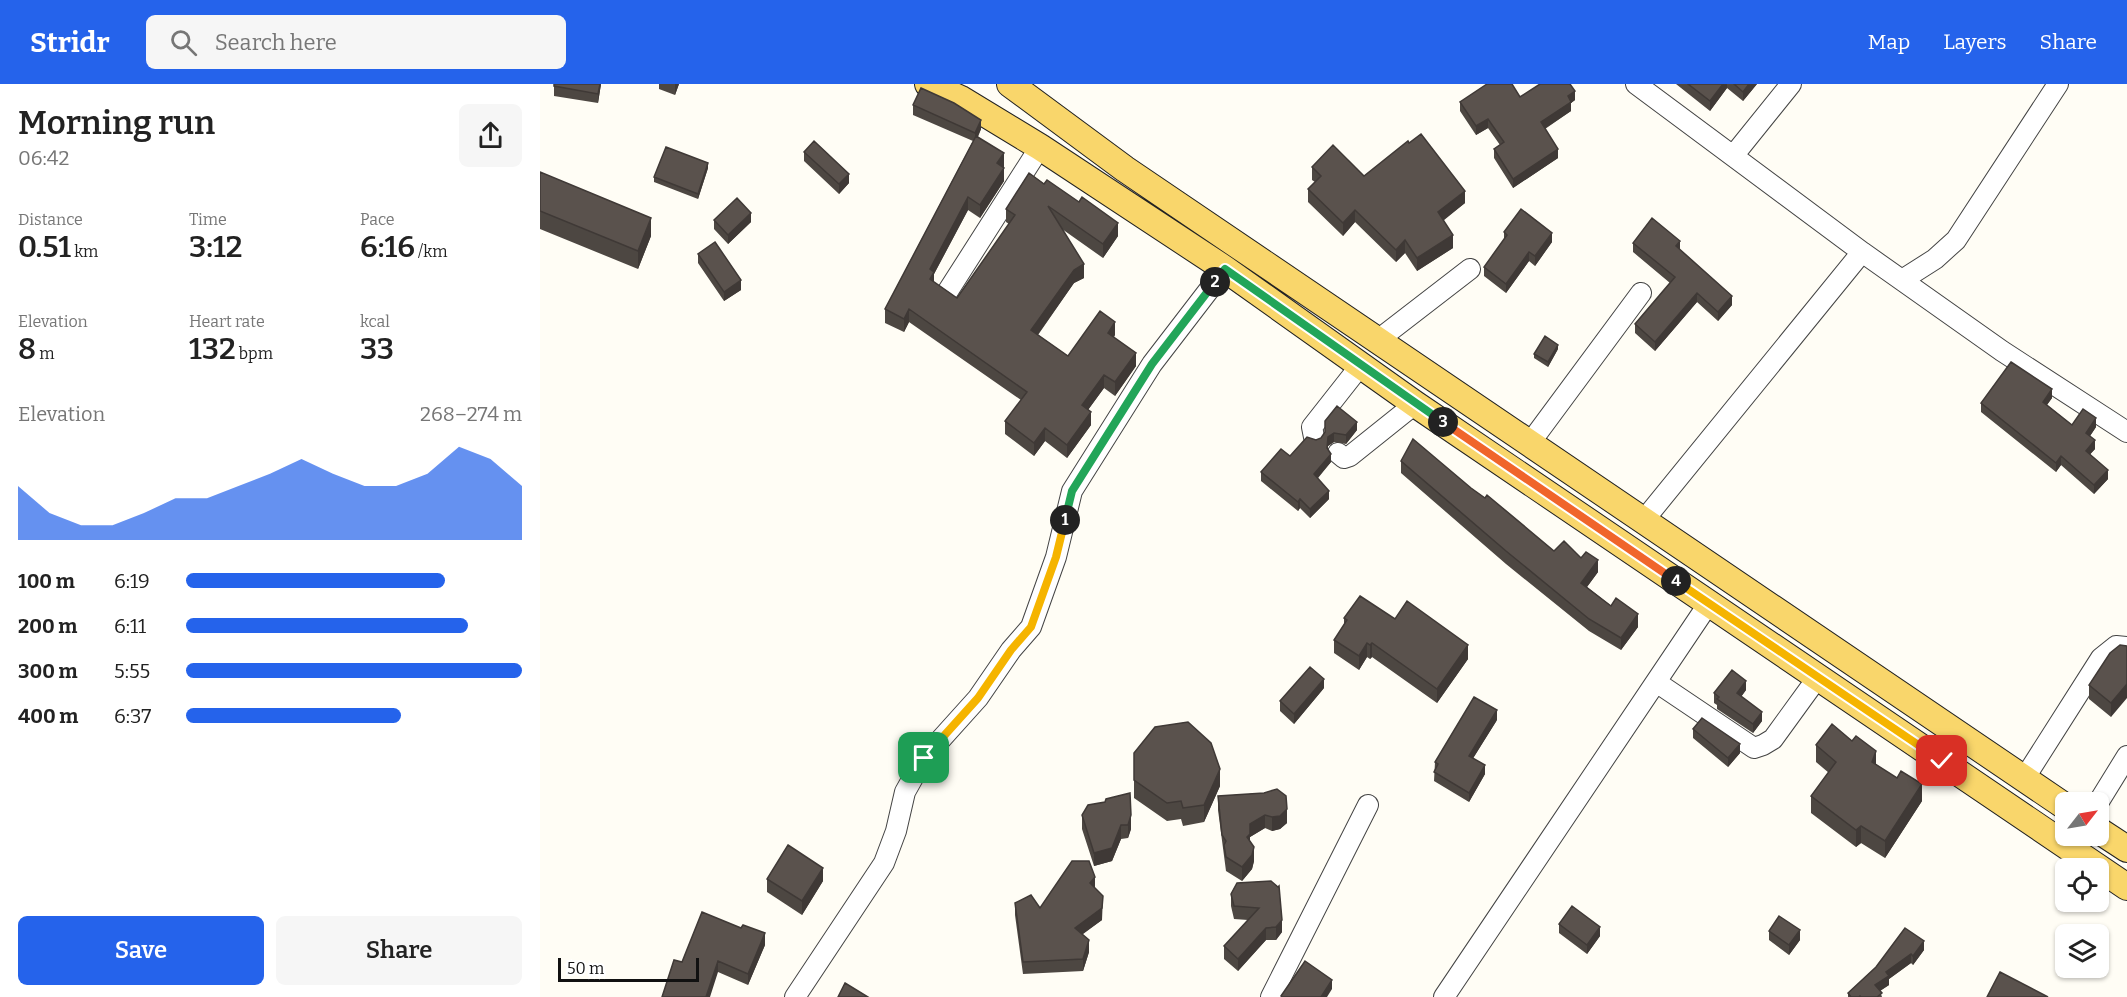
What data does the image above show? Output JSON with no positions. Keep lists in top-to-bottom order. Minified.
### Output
{"scale_bar":"50 m","north":"top right","page":{"header":"Stridr","search":"Search here","nav":["Map","Layers","Share"],"heading":["Morning run","06:42"],"stats":[["Distance","0.51 km"],["Time","3:12"],["Pace","6:16 /km"],["Elevation","8 m"],["Heart rate","132 bpm"],["kcal","33"]],"pins":["2","3","1","4"],"chart":["Elevation","268–274 m"],"list":[{"name":"100 m","note":"6:19"},{"name":"200 m","note":"6:11"},{"name":"300 m","note":"5:55"},{"name":"400 m","note":"6:37"}],"buttons":["Save","Share"],"scale":"50 m"}}
